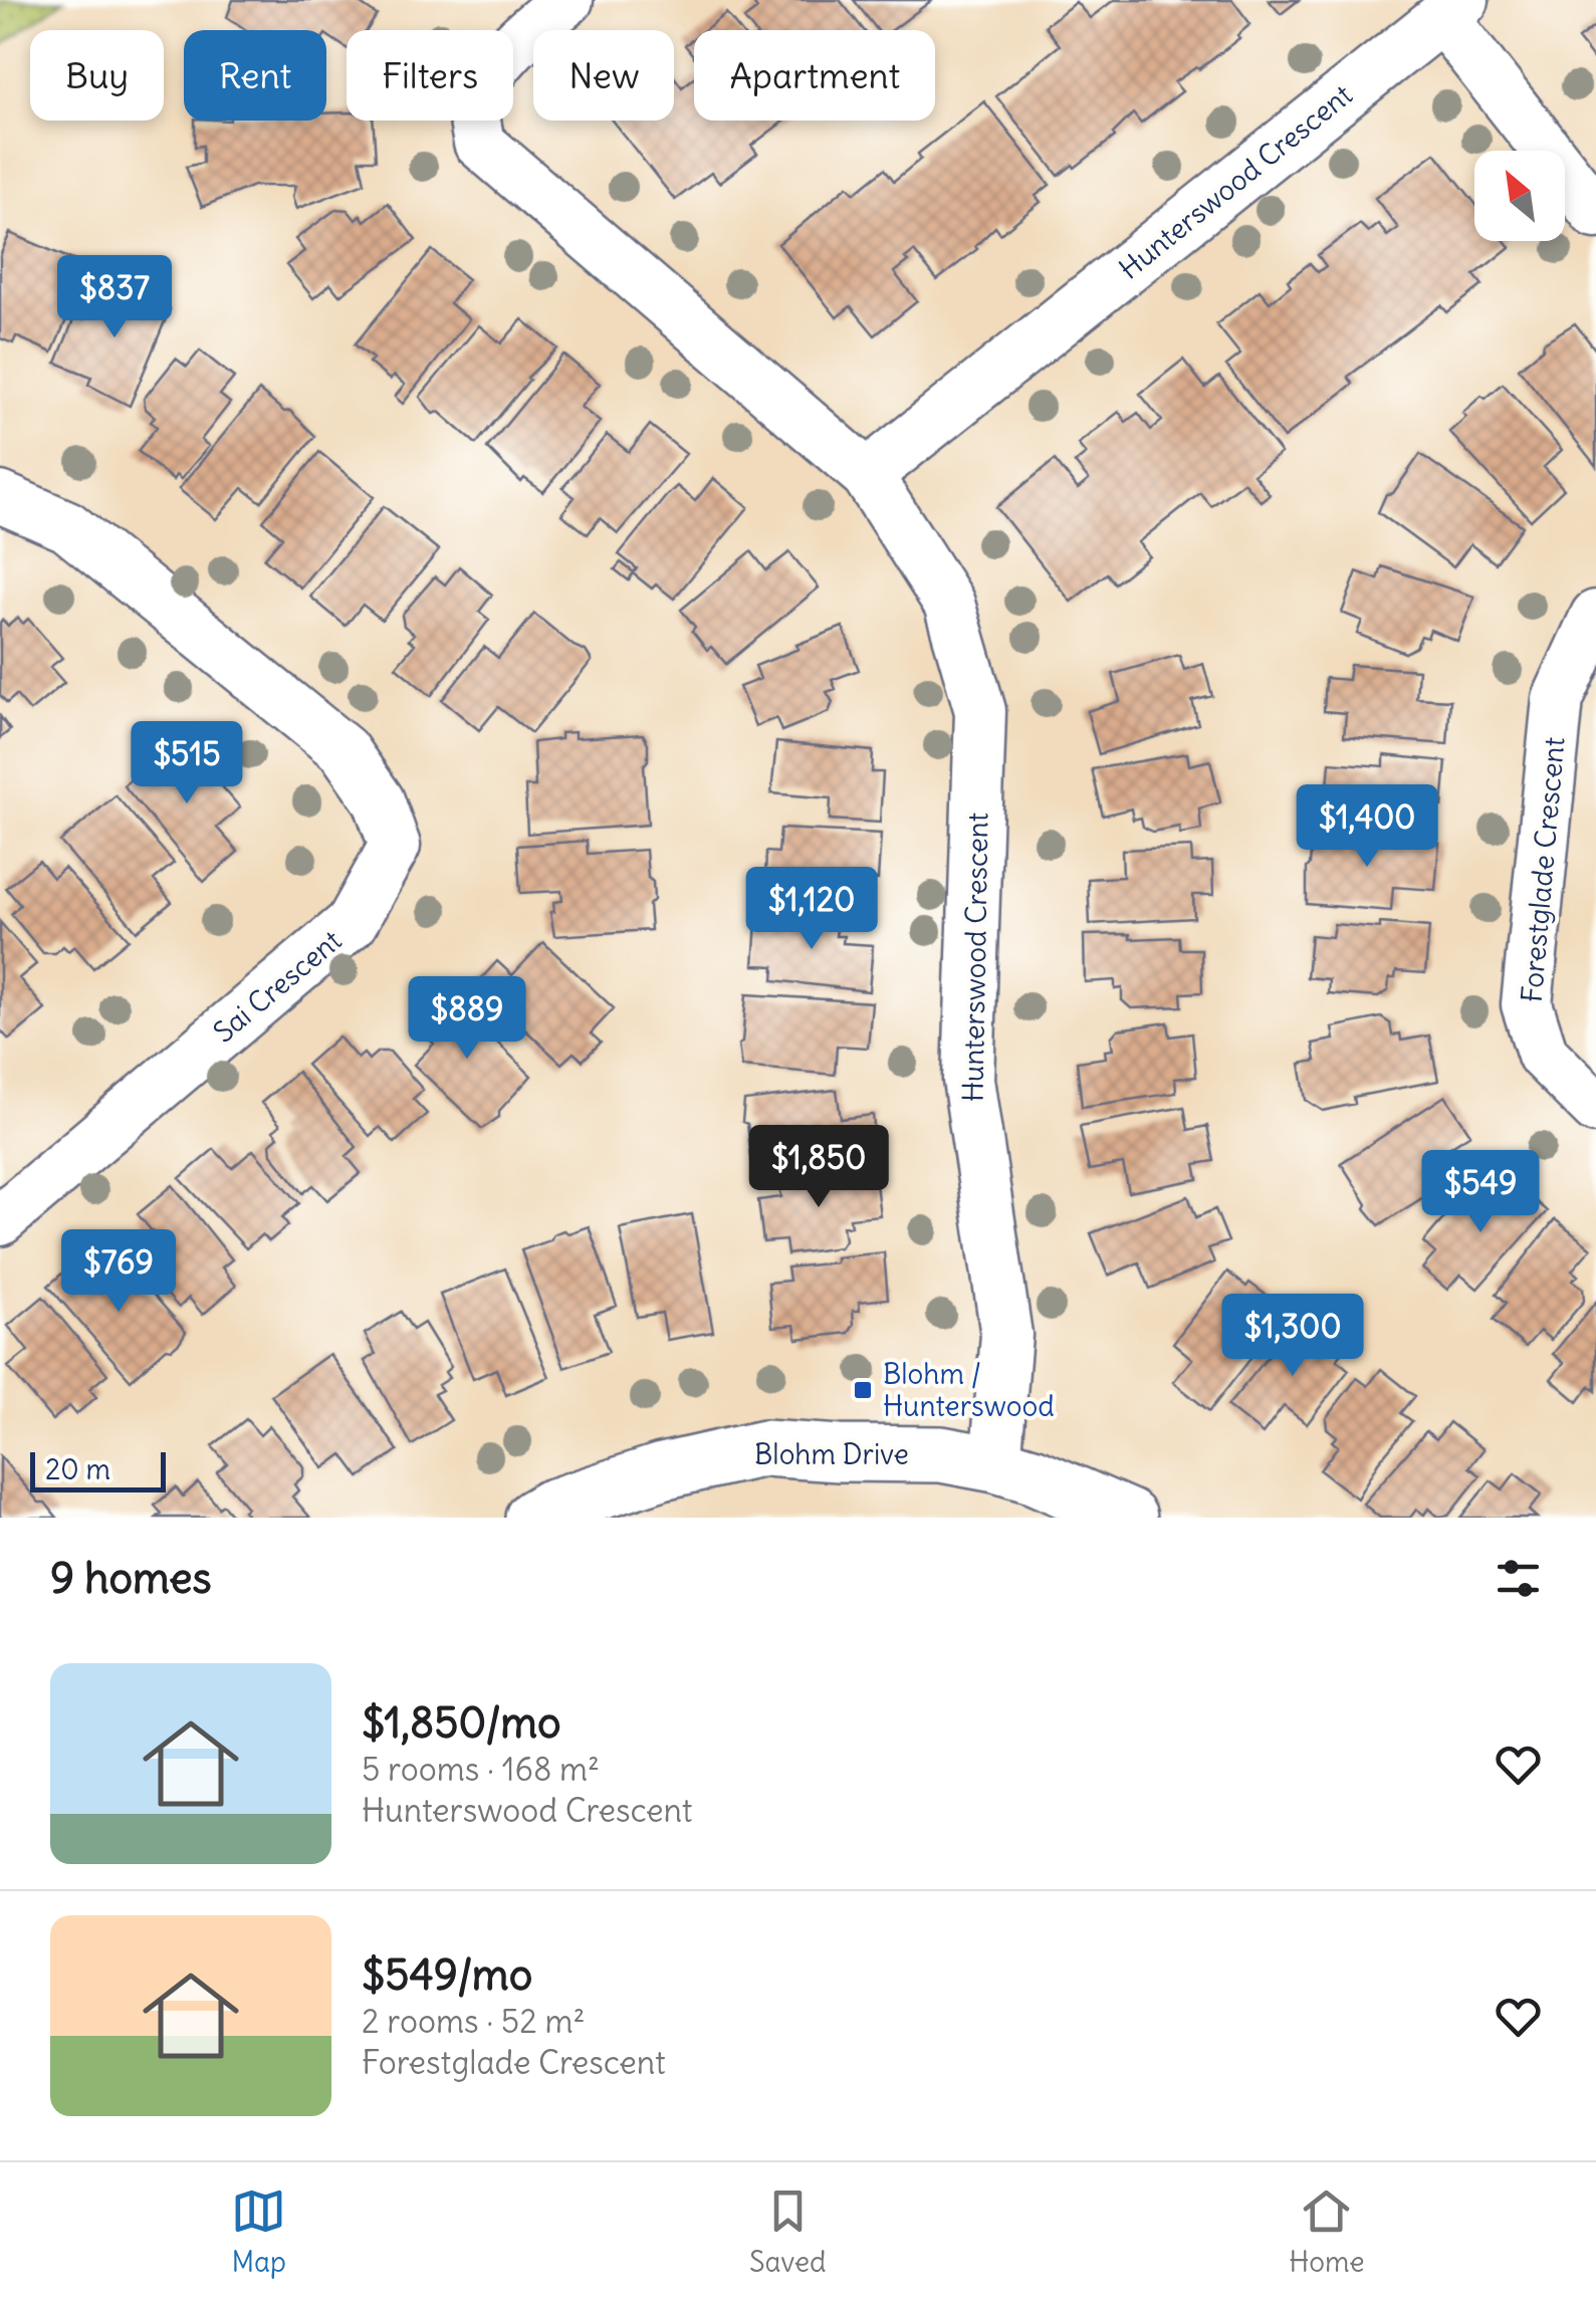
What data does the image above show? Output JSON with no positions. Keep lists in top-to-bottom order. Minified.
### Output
{"streets":{"street":["Hunterswood Crescent","Forestglade Crescent","Sai Crescent","Blohm Drive"]},"crossings":[["Hunterswood Crescent","Blohm Drive"]],"places":{"transit":["Blohm / Hunterswood"]},"scale_bar":"20 m","north":"top left","page":{"chip":["Buy","Rent","Filters","New","Apartment"],"price":["$837","$515","$1,400","$1,120","$889","$1,850","$549","$769","$1,300"],"scale":"20 m","heading":"9 homes","list":[{"name":"$1,850/mo","note":"5 rooms · 168 m² · Hunterswood Crescent"},{"name":"$549/mo","note":"2 rooms · 52 m² · Forestglade Crescent"}],"tabs":["Map","Saved","Home"]}}
